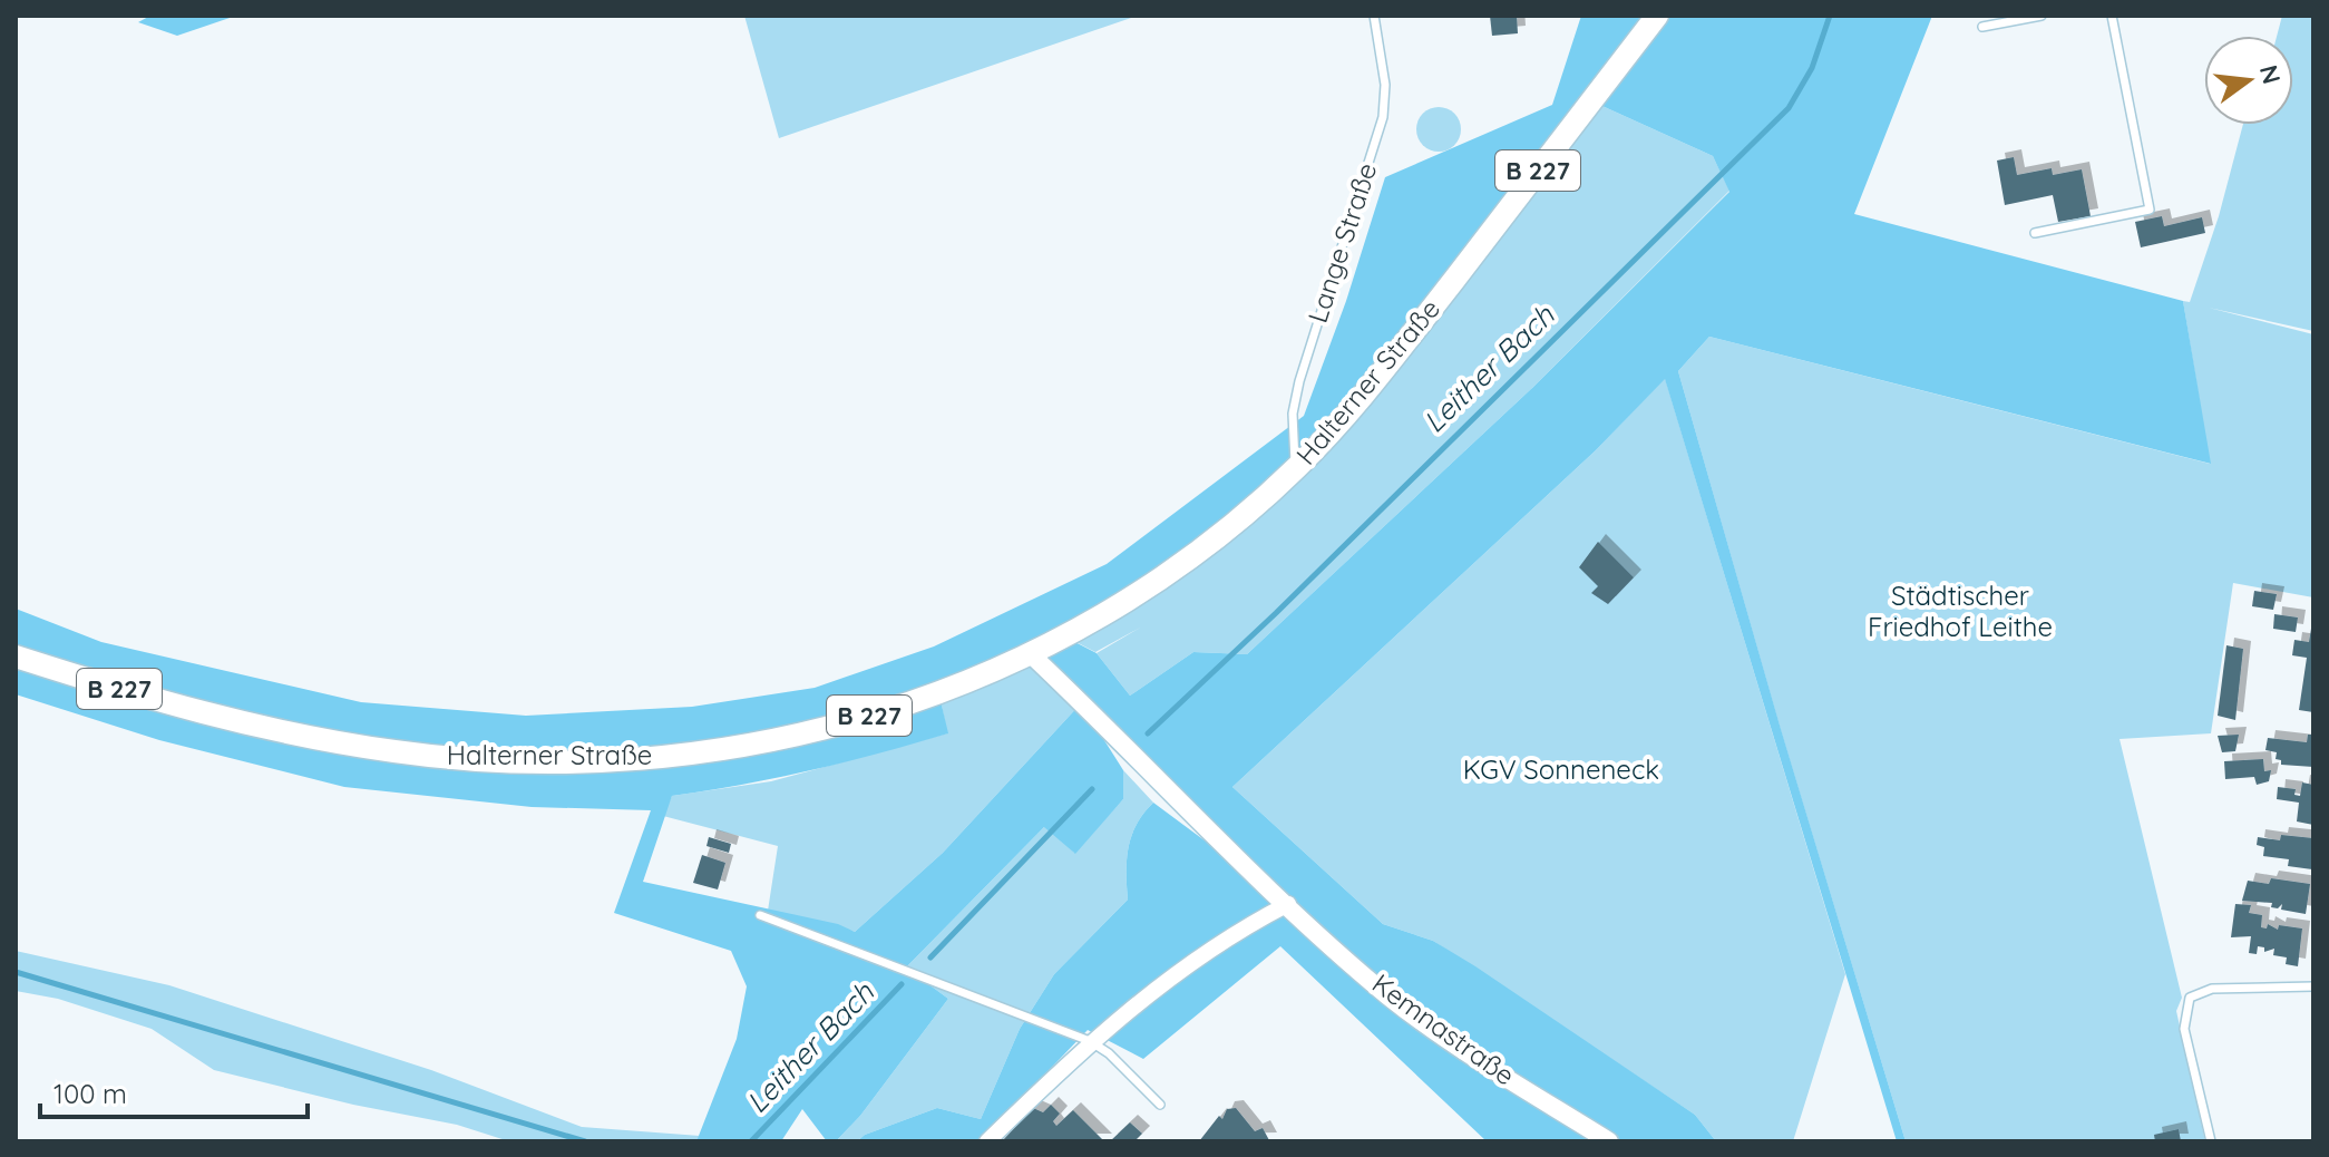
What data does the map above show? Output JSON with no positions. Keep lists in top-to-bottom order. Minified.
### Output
{"streets":{"main road":["B 227","Halterner Straße"],"street":["Kemnastraße"],"lane":["Lange Straße"]},"crossings":[["Lange Straße","Halterner Straße"],["Halterner Straße","Kemnastraße"]],"water":["Leither Bach"],"parks":["Städtischer Friedhof Leithe","KGV Sonneneck"],"scale_bar":"100 m","north":"right"}
